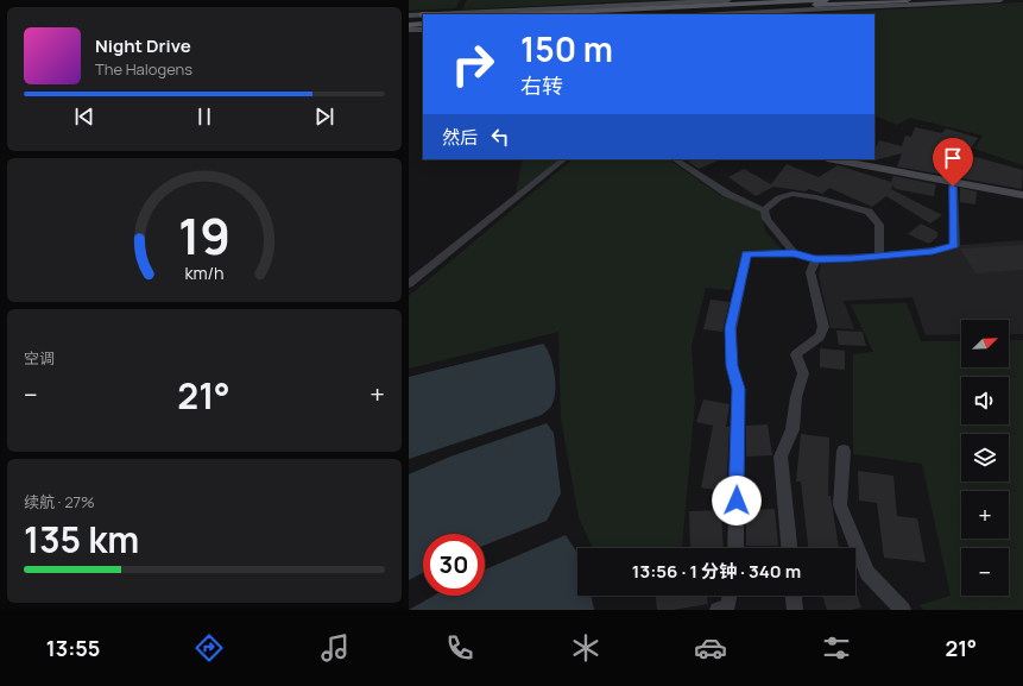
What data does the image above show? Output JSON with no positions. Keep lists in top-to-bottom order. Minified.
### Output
{"north":"top right","page":{"turn":["150 m","右转"],"song":["Night Drive","The Halogens"],"then":"然后","tile":["空调",["续航 · 27%","135 km"]],"map_buttons":["+","−"],"heat":["−","21°","+"],"limit":"30","trip":"13:56 · 1 分钟 · 340 m","tabs":["13:55","21°"],"gauge":["19","km/h"]}}
